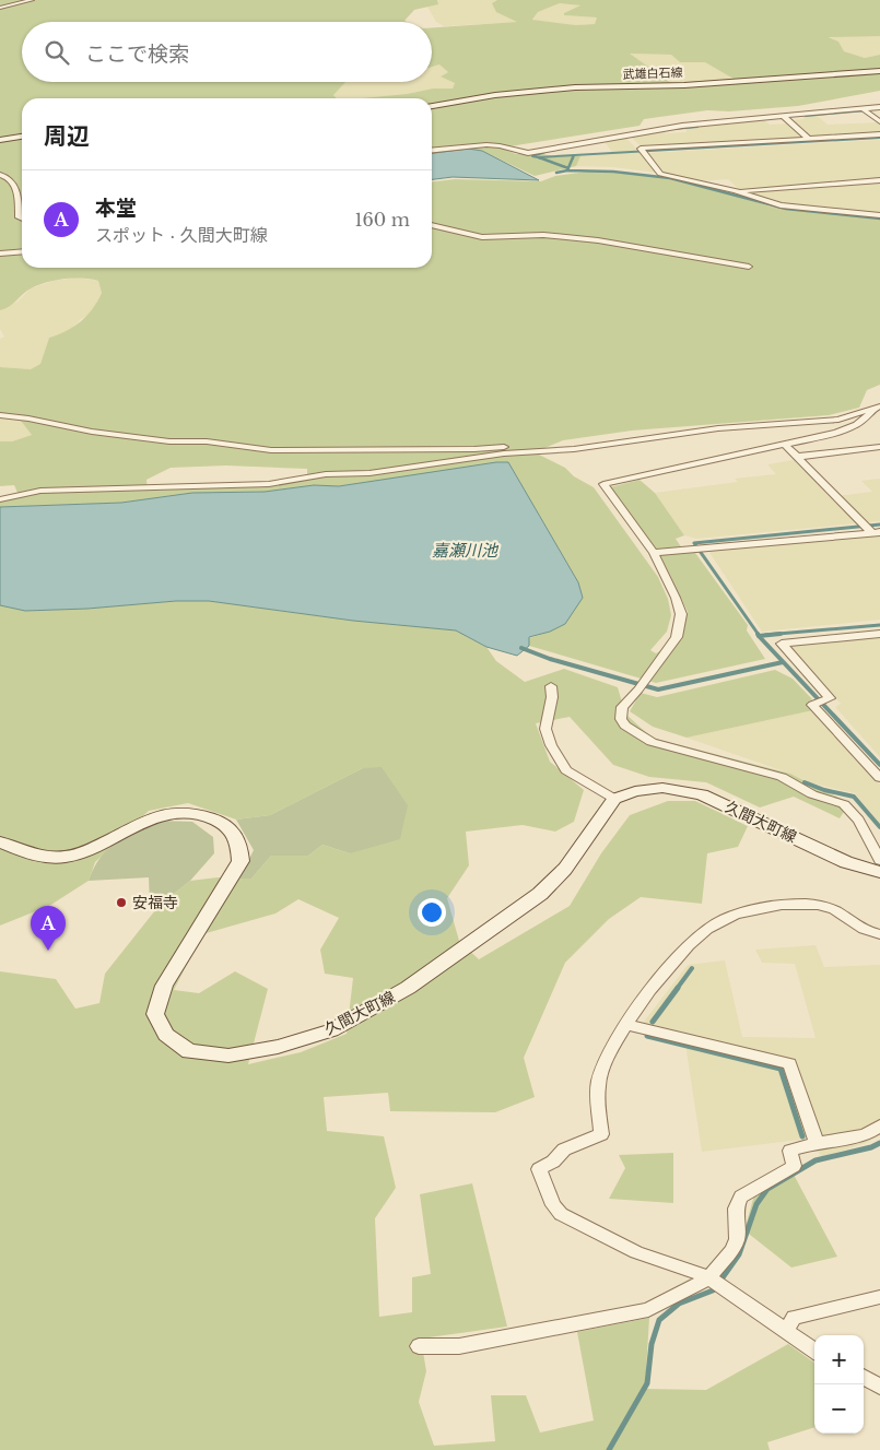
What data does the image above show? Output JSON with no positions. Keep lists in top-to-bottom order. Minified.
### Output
{"streets":{"main road":["武雄白石線","久間大町線"]},"water":["嘉瀬川池"],"places":["安福寺"],"page":{"search":"ここで検索","heading":"周辺","list":[{"mark":"A","name":"本堂","note":"スポット · 久間大町線","value":"160 m"}],"pins":"A","map_buttons":["+","−"]}}
